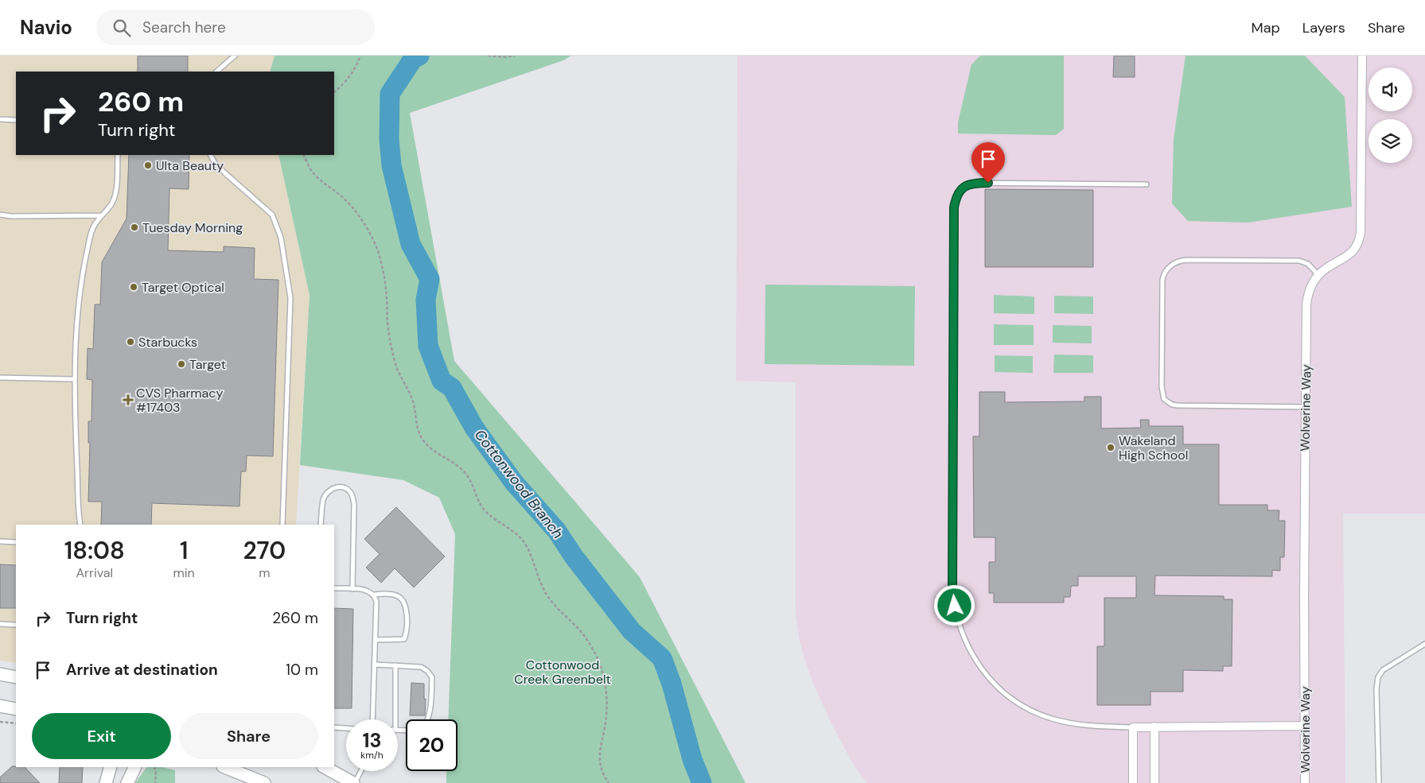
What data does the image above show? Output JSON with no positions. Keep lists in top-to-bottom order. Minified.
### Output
{"streets":{"street":["Wolverine Way"]},"water":["Cottonwood Branch"],"parks":["Cottonwood Creek Greenbelt"],"places":{"other":["Ulta Beauty","Tuesday Morning","Target Optical","Starbucks","Target","Wakeland High School"],"health":["CVS Pharmacy #17403"]},"page":{"header":"Navio","search":"Search here","nav":["Map","Layers","Share"],"turn":["260 m","Turn right"],"eta":["18:08","Arrival","1","min","270","m"],"list":[{"name":"Turn right","value":"260 m"},{"name":"Arrive at destination","value":"10 m"}],"buttons":["Exit","Share"],"speed":"13 km/h","limit":"20"}}
